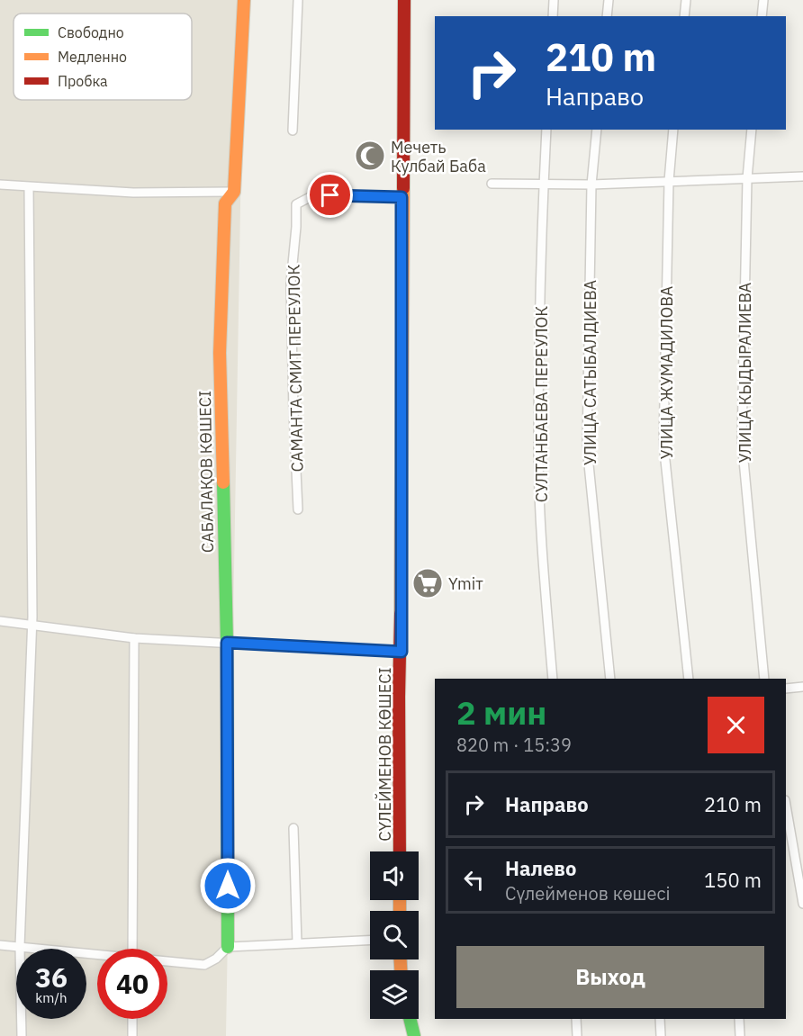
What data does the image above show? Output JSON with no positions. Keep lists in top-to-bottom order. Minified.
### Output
{"streets":{"main road":["САБАЛАҚОВ КӨШЕСІ","СҮЛЕЙМЕНОВ КӨШЕСІ"],"street":["САМАНТА СМИТ ПЕРЕУЛОК","УЛИЦА САТЫБАЛДИЕВА","УЛИЦА ЖУМАДИЛОВА","УЛИЦА КЫДЫРАЛИЕВА","СУЛТАНБАЕВА ПЕРЕУЛОК"]},"crossings":[["САМАНТА СМИТ ПЕРЕУЛОК","СҮЛЕЙМЕНОВ КӨШЕСІ"]],"places":{"mosque":["Мечеть Кулбай Баба"],"supermarket":["Ymiт"]},"legend":["Свободно","Медленно","Пробка"],"page":{"turn":["210 m","Направо"],"heading":["2 мин","820 m · 15:39"],"list":[{"name":"Направо","value":"210 m"},{"name":"Налево","note":"Сүлейменов көшесі","value":"150 m"}],"buttons":"Выход","speed":"36 km/h","limit":"40"}}
